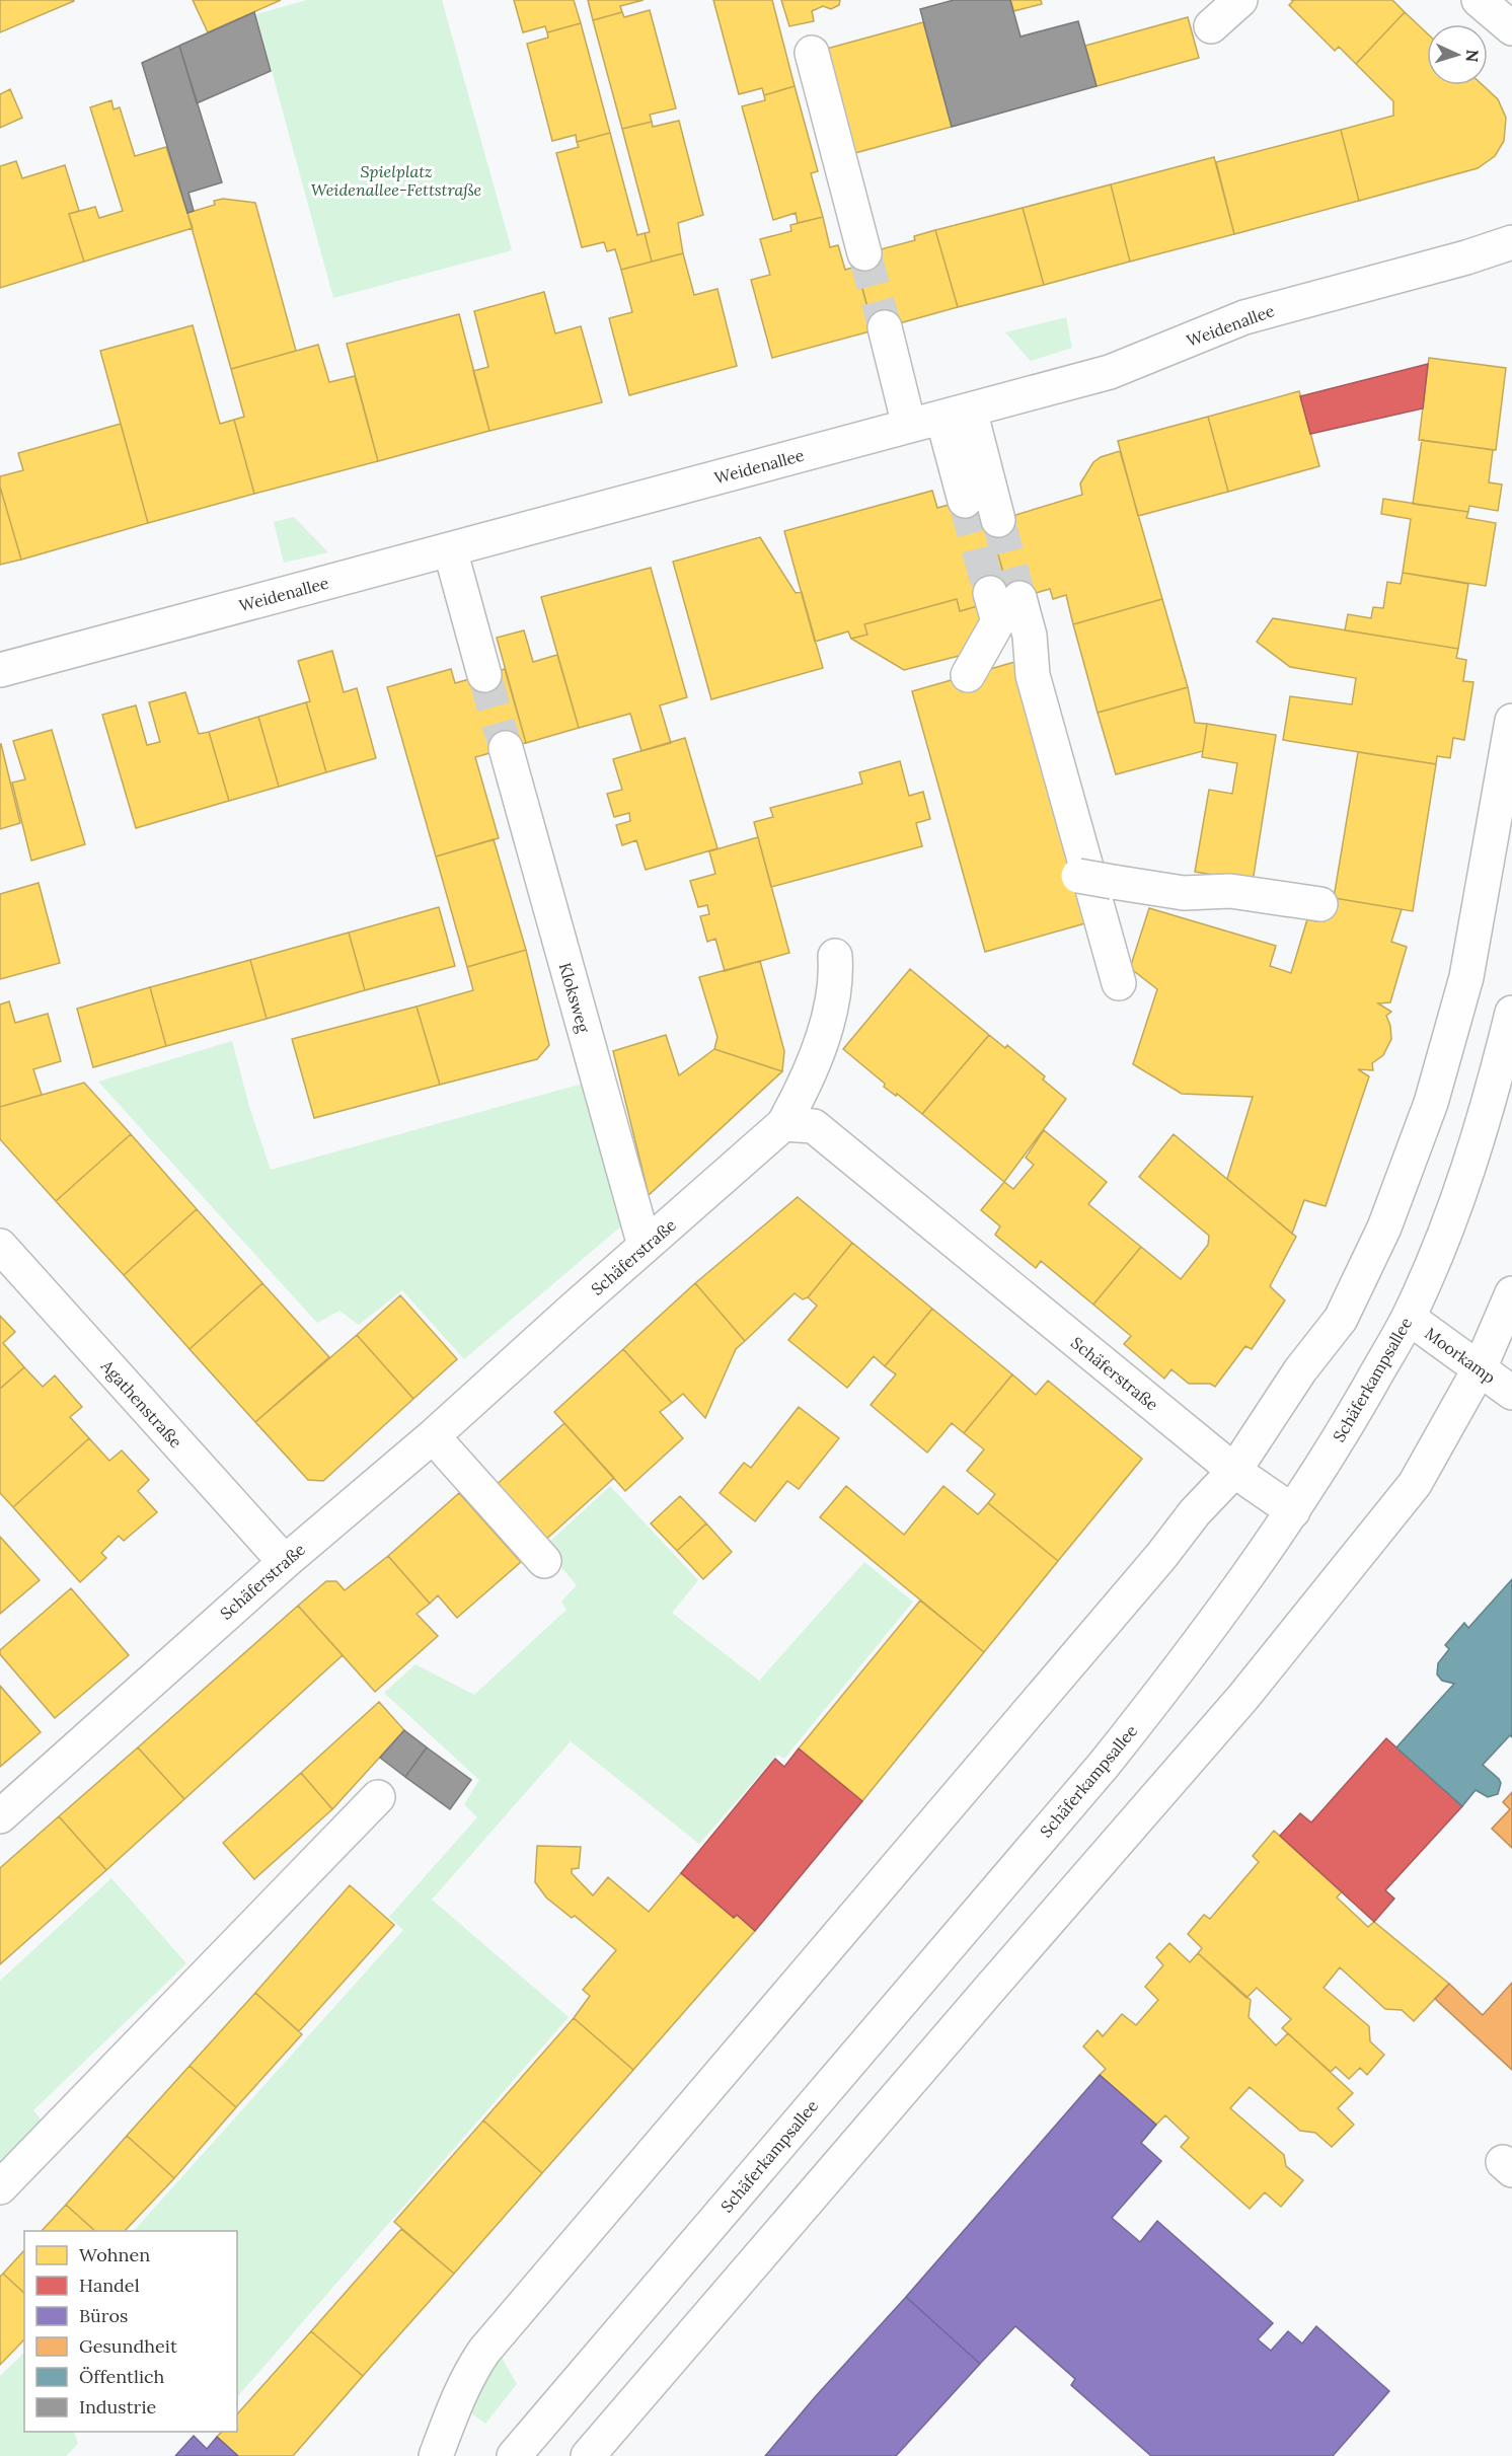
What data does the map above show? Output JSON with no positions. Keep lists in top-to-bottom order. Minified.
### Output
{"streets":{"street":["Weidenallee","Kloksweg","Schäferstraße","Moorkamp","Schäferkampsallee","Agathenstraße"]},"crossings":[["Kloksweg","Schäferstraße"],["Schäferstraße","Schäferkampsallee"],["Schäferstraße","Agathenstraße"],["Moorkamp","Schäferkampsallee"]],"parks":["Spielplatz Weidenallee-Fettstraße"],"legend":["Wohnen","Handel","Büros","Gesundheit","Öffentlich","Industrie"],"north":"right"}
